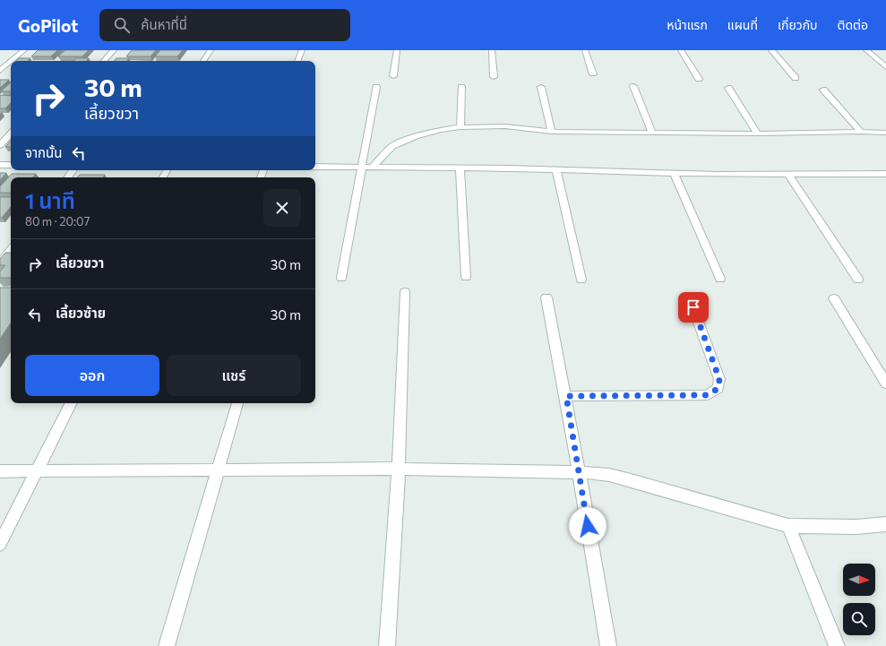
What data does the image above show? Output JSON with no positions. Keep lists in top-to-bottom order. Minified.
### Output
{"north":"right","page":{"header":"GoPilot","search":"ค้นหาที่นี่","nav":["หน้าแรก","แผนที่","เกี่ยวกับ","ติดต่อ"],"turn":["30 m","เลี้ยวขวา"],"then":"จากนั้น","heading":["1 นาที","80 m · 20:07"],"list":[{"name":"เลี้ยวขวา","value":"30 m"},{"name":"เลี้ยวซ้าย","value":"30 m"}],"buttons":["ออก","แชร์"]}}
